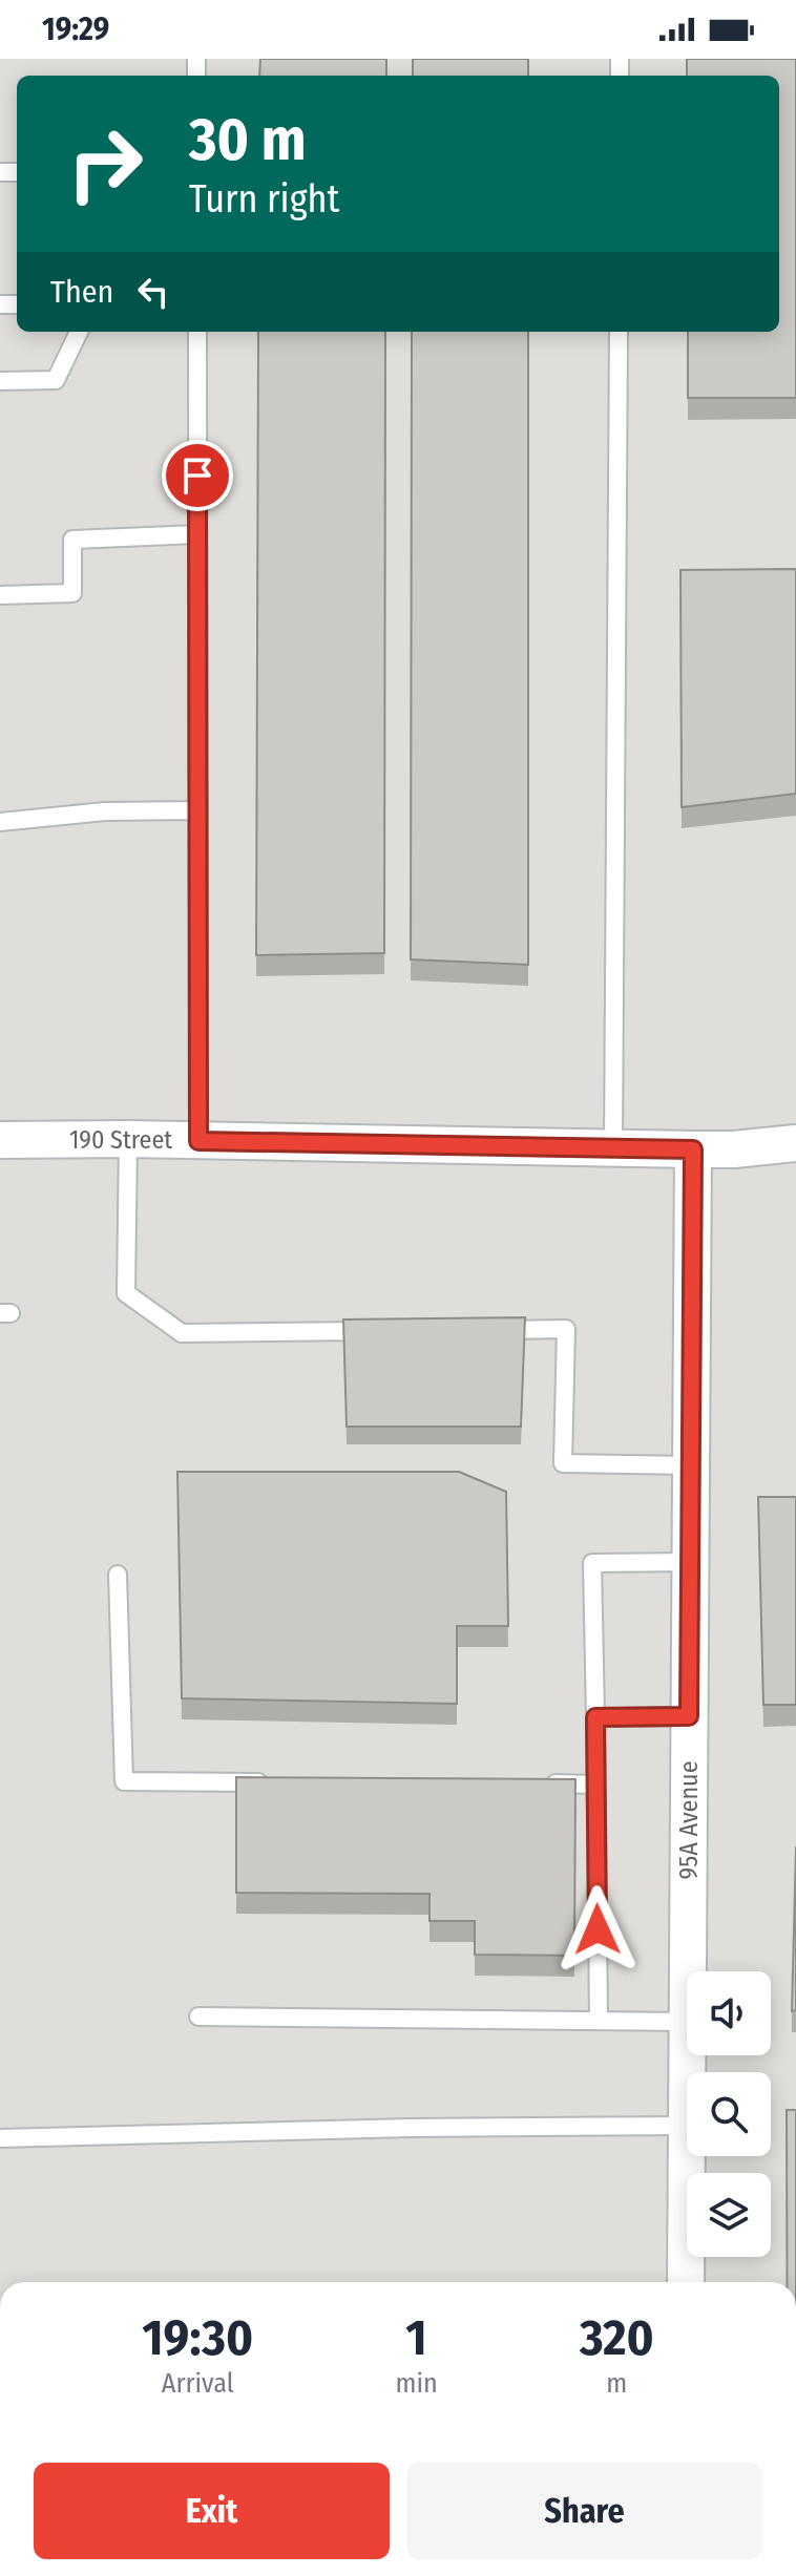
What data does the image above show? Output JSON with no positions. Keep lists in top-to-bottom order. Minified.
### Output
{"streets":{"street":["190 Street","95A Avenue"]},"crossings":[["190 Street","95A Avenue"]],"page":{"status":"19:29","turn":["30 m","Turn right"],"then":"Then","eta":["19:30","Arrival","1","min","320","m"],"buttons":["Exit","Share"]}}
